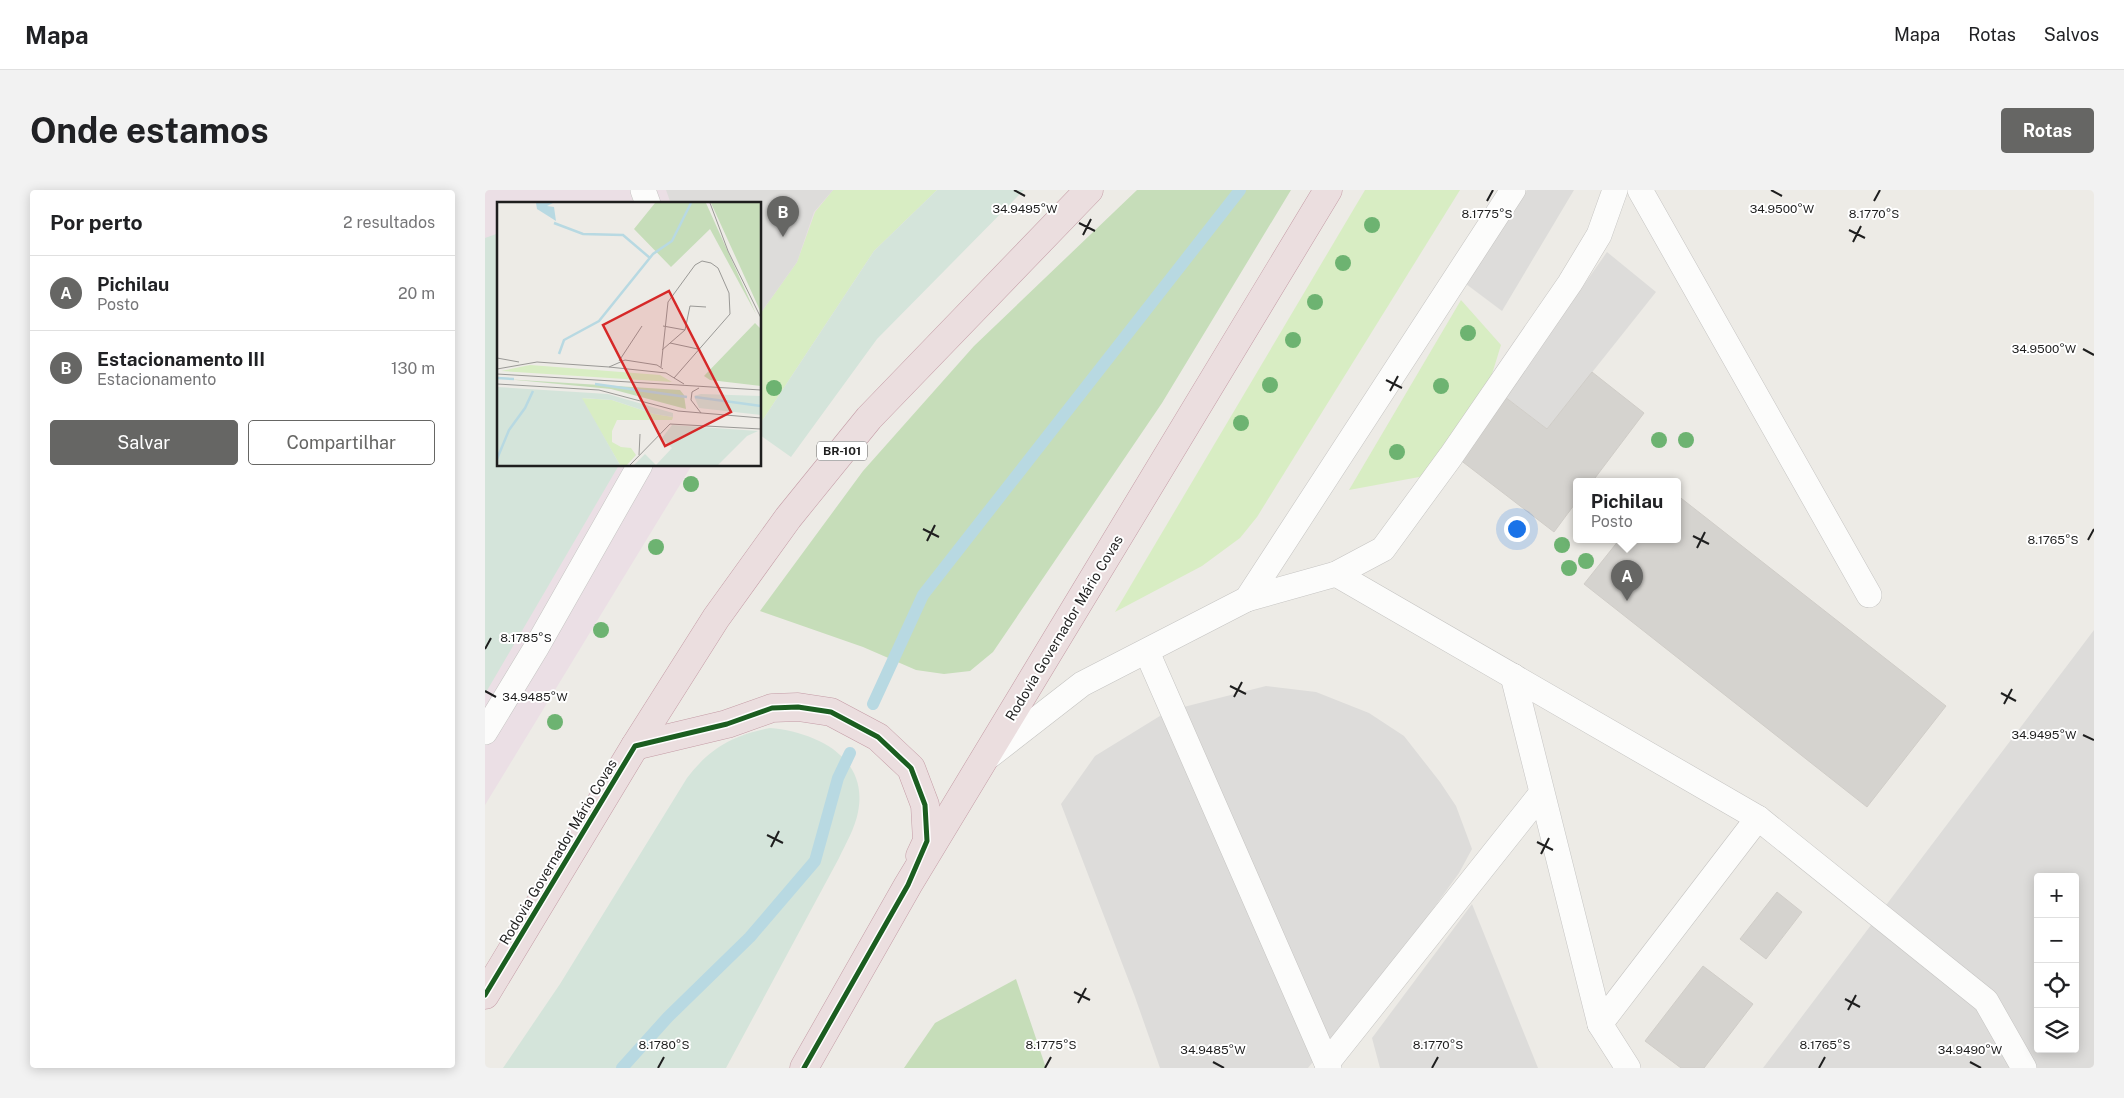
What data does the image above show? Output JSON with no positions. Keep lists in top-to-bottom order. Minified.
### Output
{"streets":{"highway":["BR-101","Rodovia Governador Mário Covas"]},"page":{"header":"Mapa","nav":["Mapa","Rotas","Salvos"],"buttons":["Rotas",["Salvar","Compartilhar"]],"title":"Onde estamos","heading":["Por perto","2 resultados"],"pins":["B","A"],"list":[{"mark":"A","name":"Pichilau","note":"Posto","value":"20 m"},{"mark":"B","name":"Estacionamento III","note":"Estacionamento","value":"130 m"}],"popup":["Pichilau","Posto"],"map_buttons":["+","−"]},"coordinates":["34.9495°W","34.9500°W","8.1775°S","8.1770°S","8.1765°S","8.1785°S","34.9485°W","8.1780°S","34.9490°W"]}
